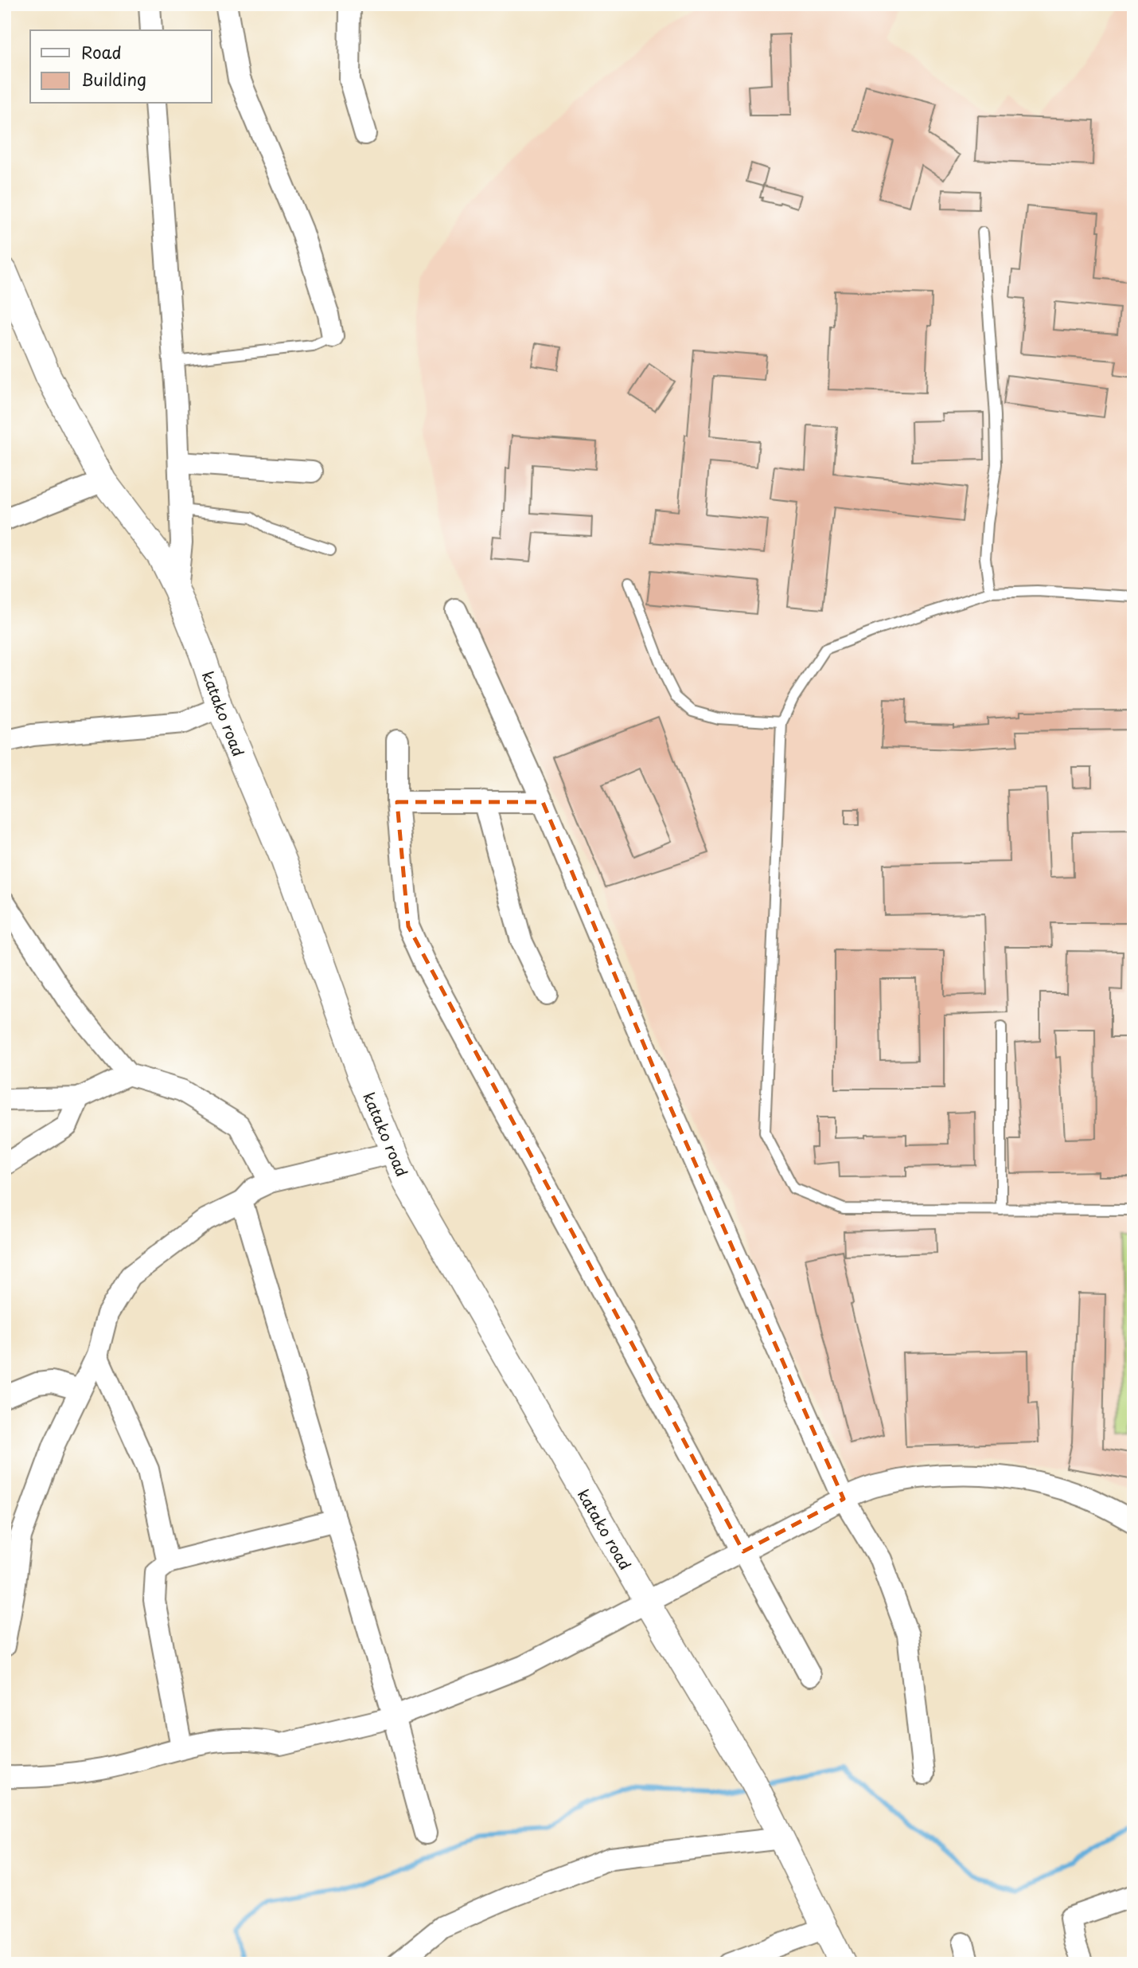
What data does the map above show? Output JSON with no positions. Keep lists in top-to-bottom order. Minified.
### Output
{"streets":{"street":["katako road"]},"legend":["Road","Building"]}
